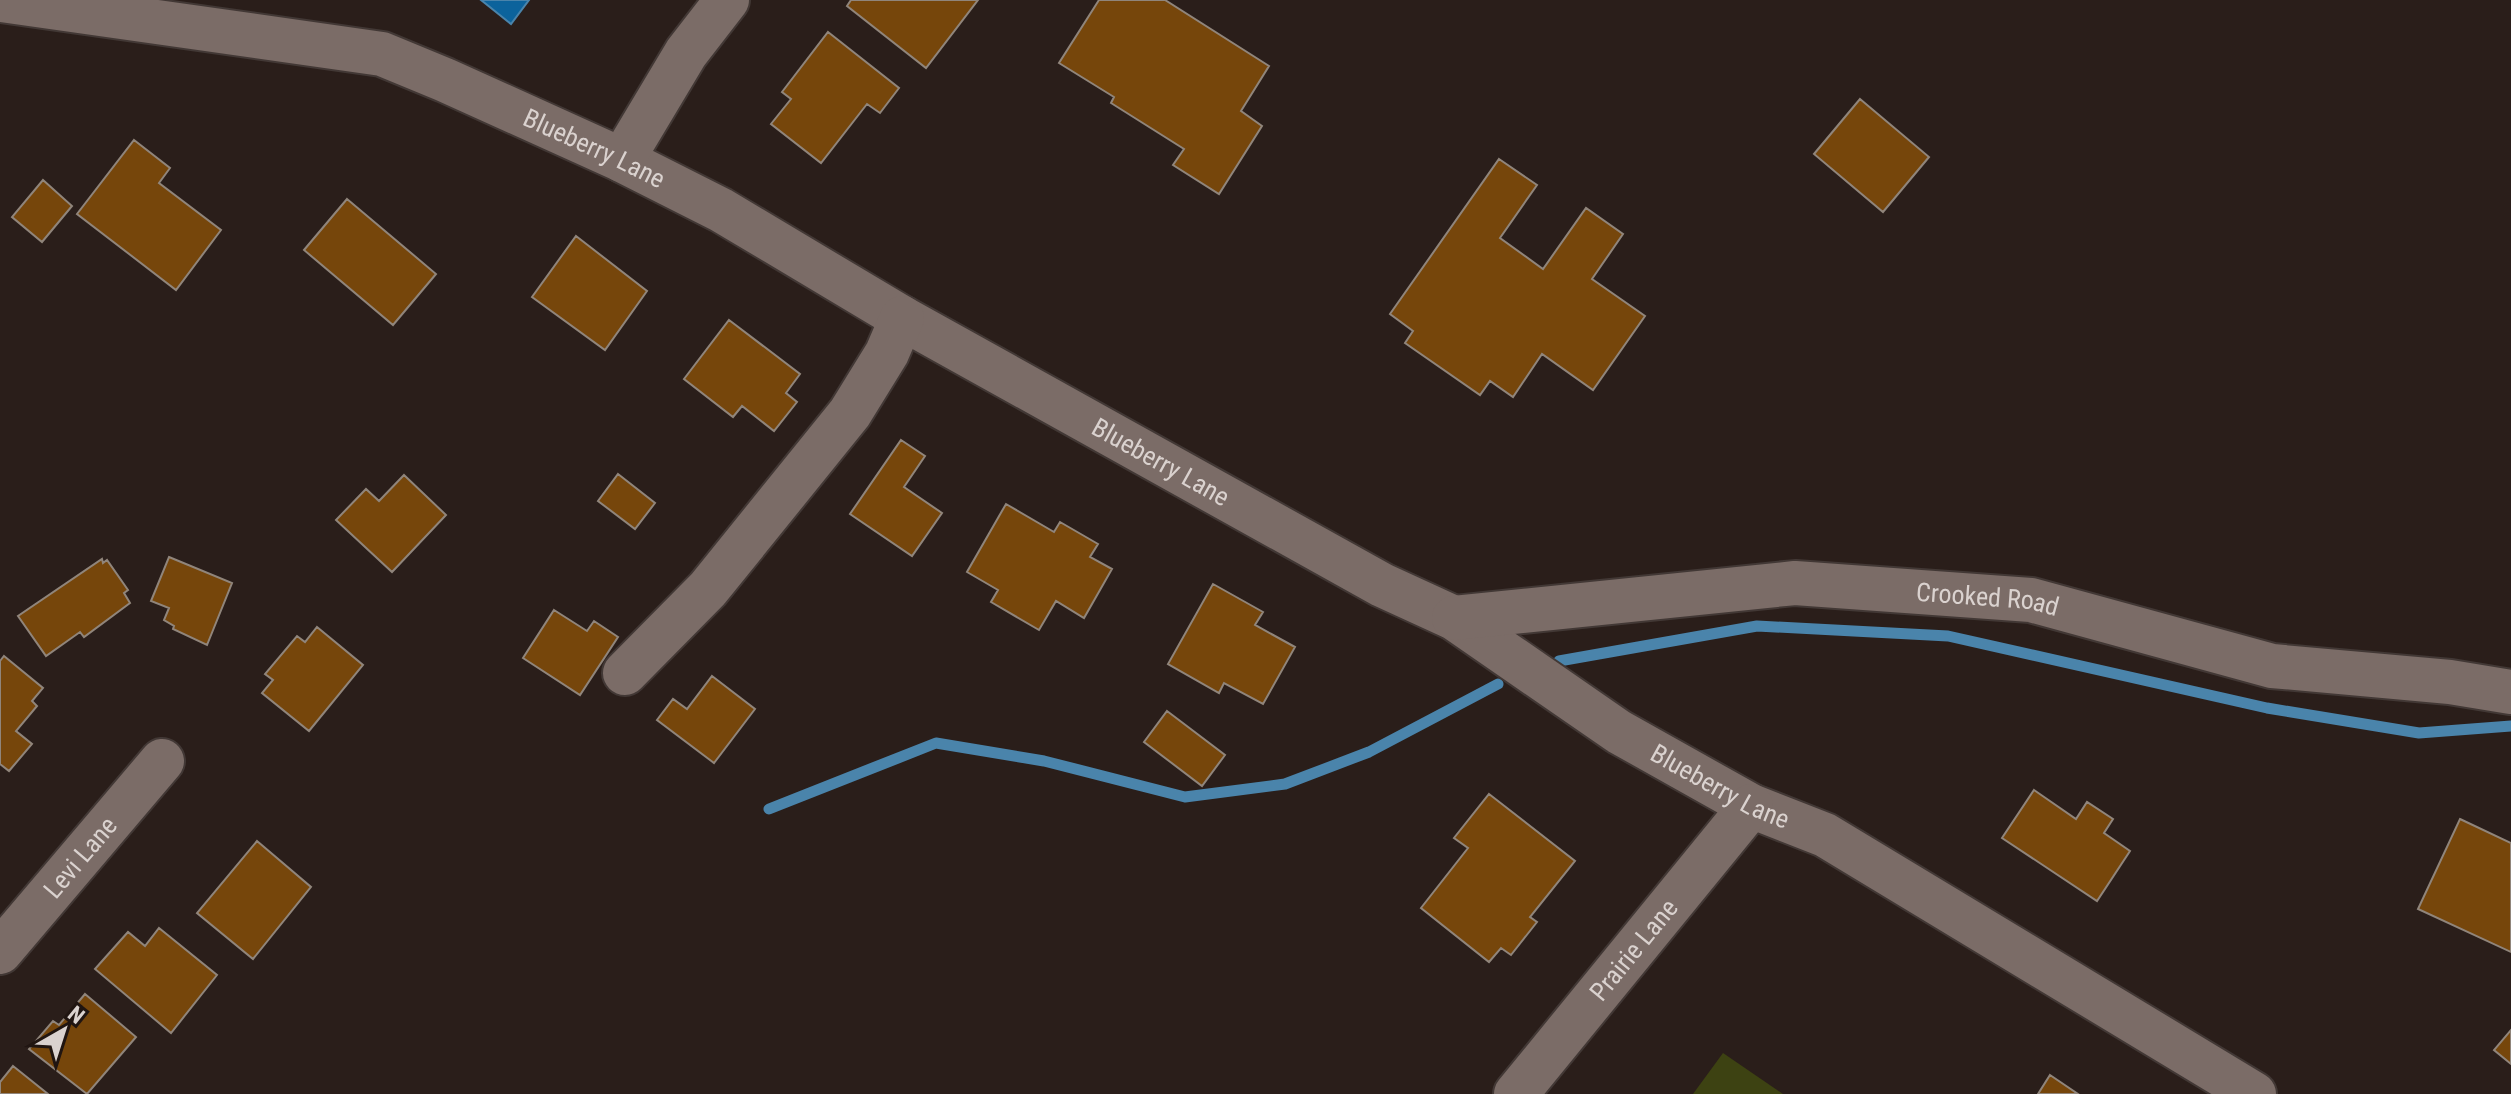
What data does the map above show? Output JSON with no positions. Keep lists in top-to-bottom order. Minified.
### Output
{"streets":{"street":["Blueberry Lane","Crooked Road","Levi Lane","Prairie Lane"]},"crossings":[["Blueberry Lane","Crooked Road"],["Blueberry Lane","Prairie Lane"]],"north":"top right"}
